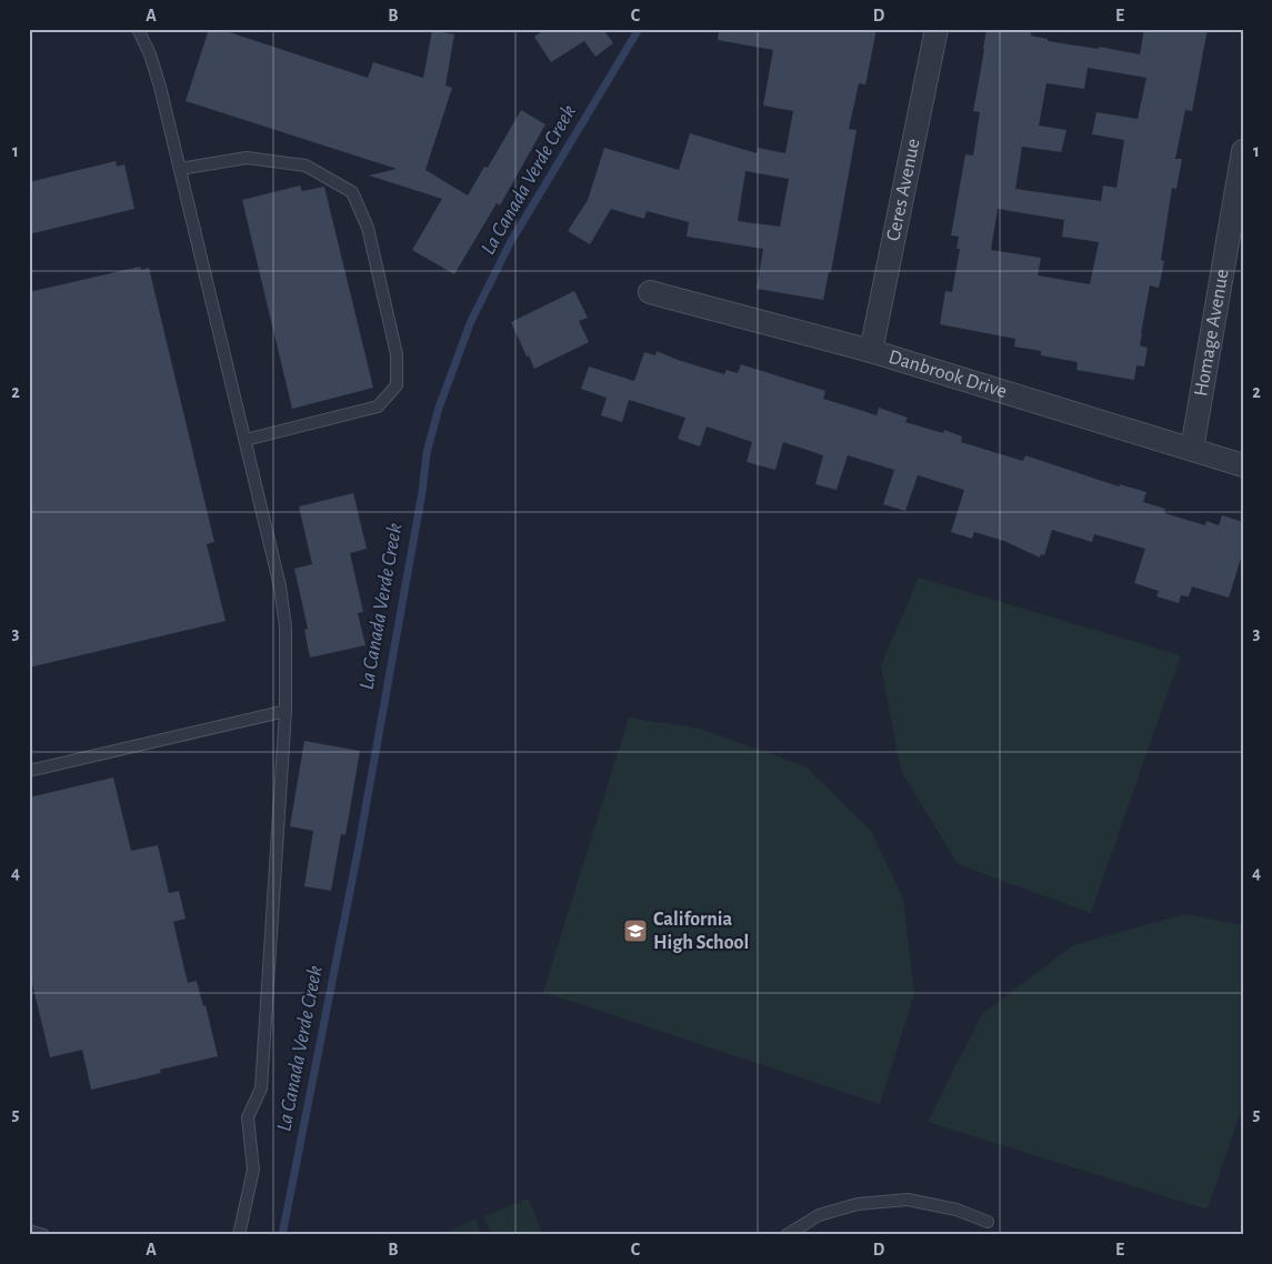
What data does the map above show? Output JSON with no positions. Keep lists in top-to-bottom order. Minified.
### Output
{"streets":{"street":["Ceres Avenue","Homage Avenue","Danbrook Drive"]},"crossings":[["Ceres Avenue","Danbrook Drive"],["Homage Avenue","Danbrook Drive"]],"water":["La Canada Verde Creek"],"places":{"school or university":["California High School"]},"grid":{"columns":["A","B","C","D","E"],"rows":["1","2","3","4","5"]}}
